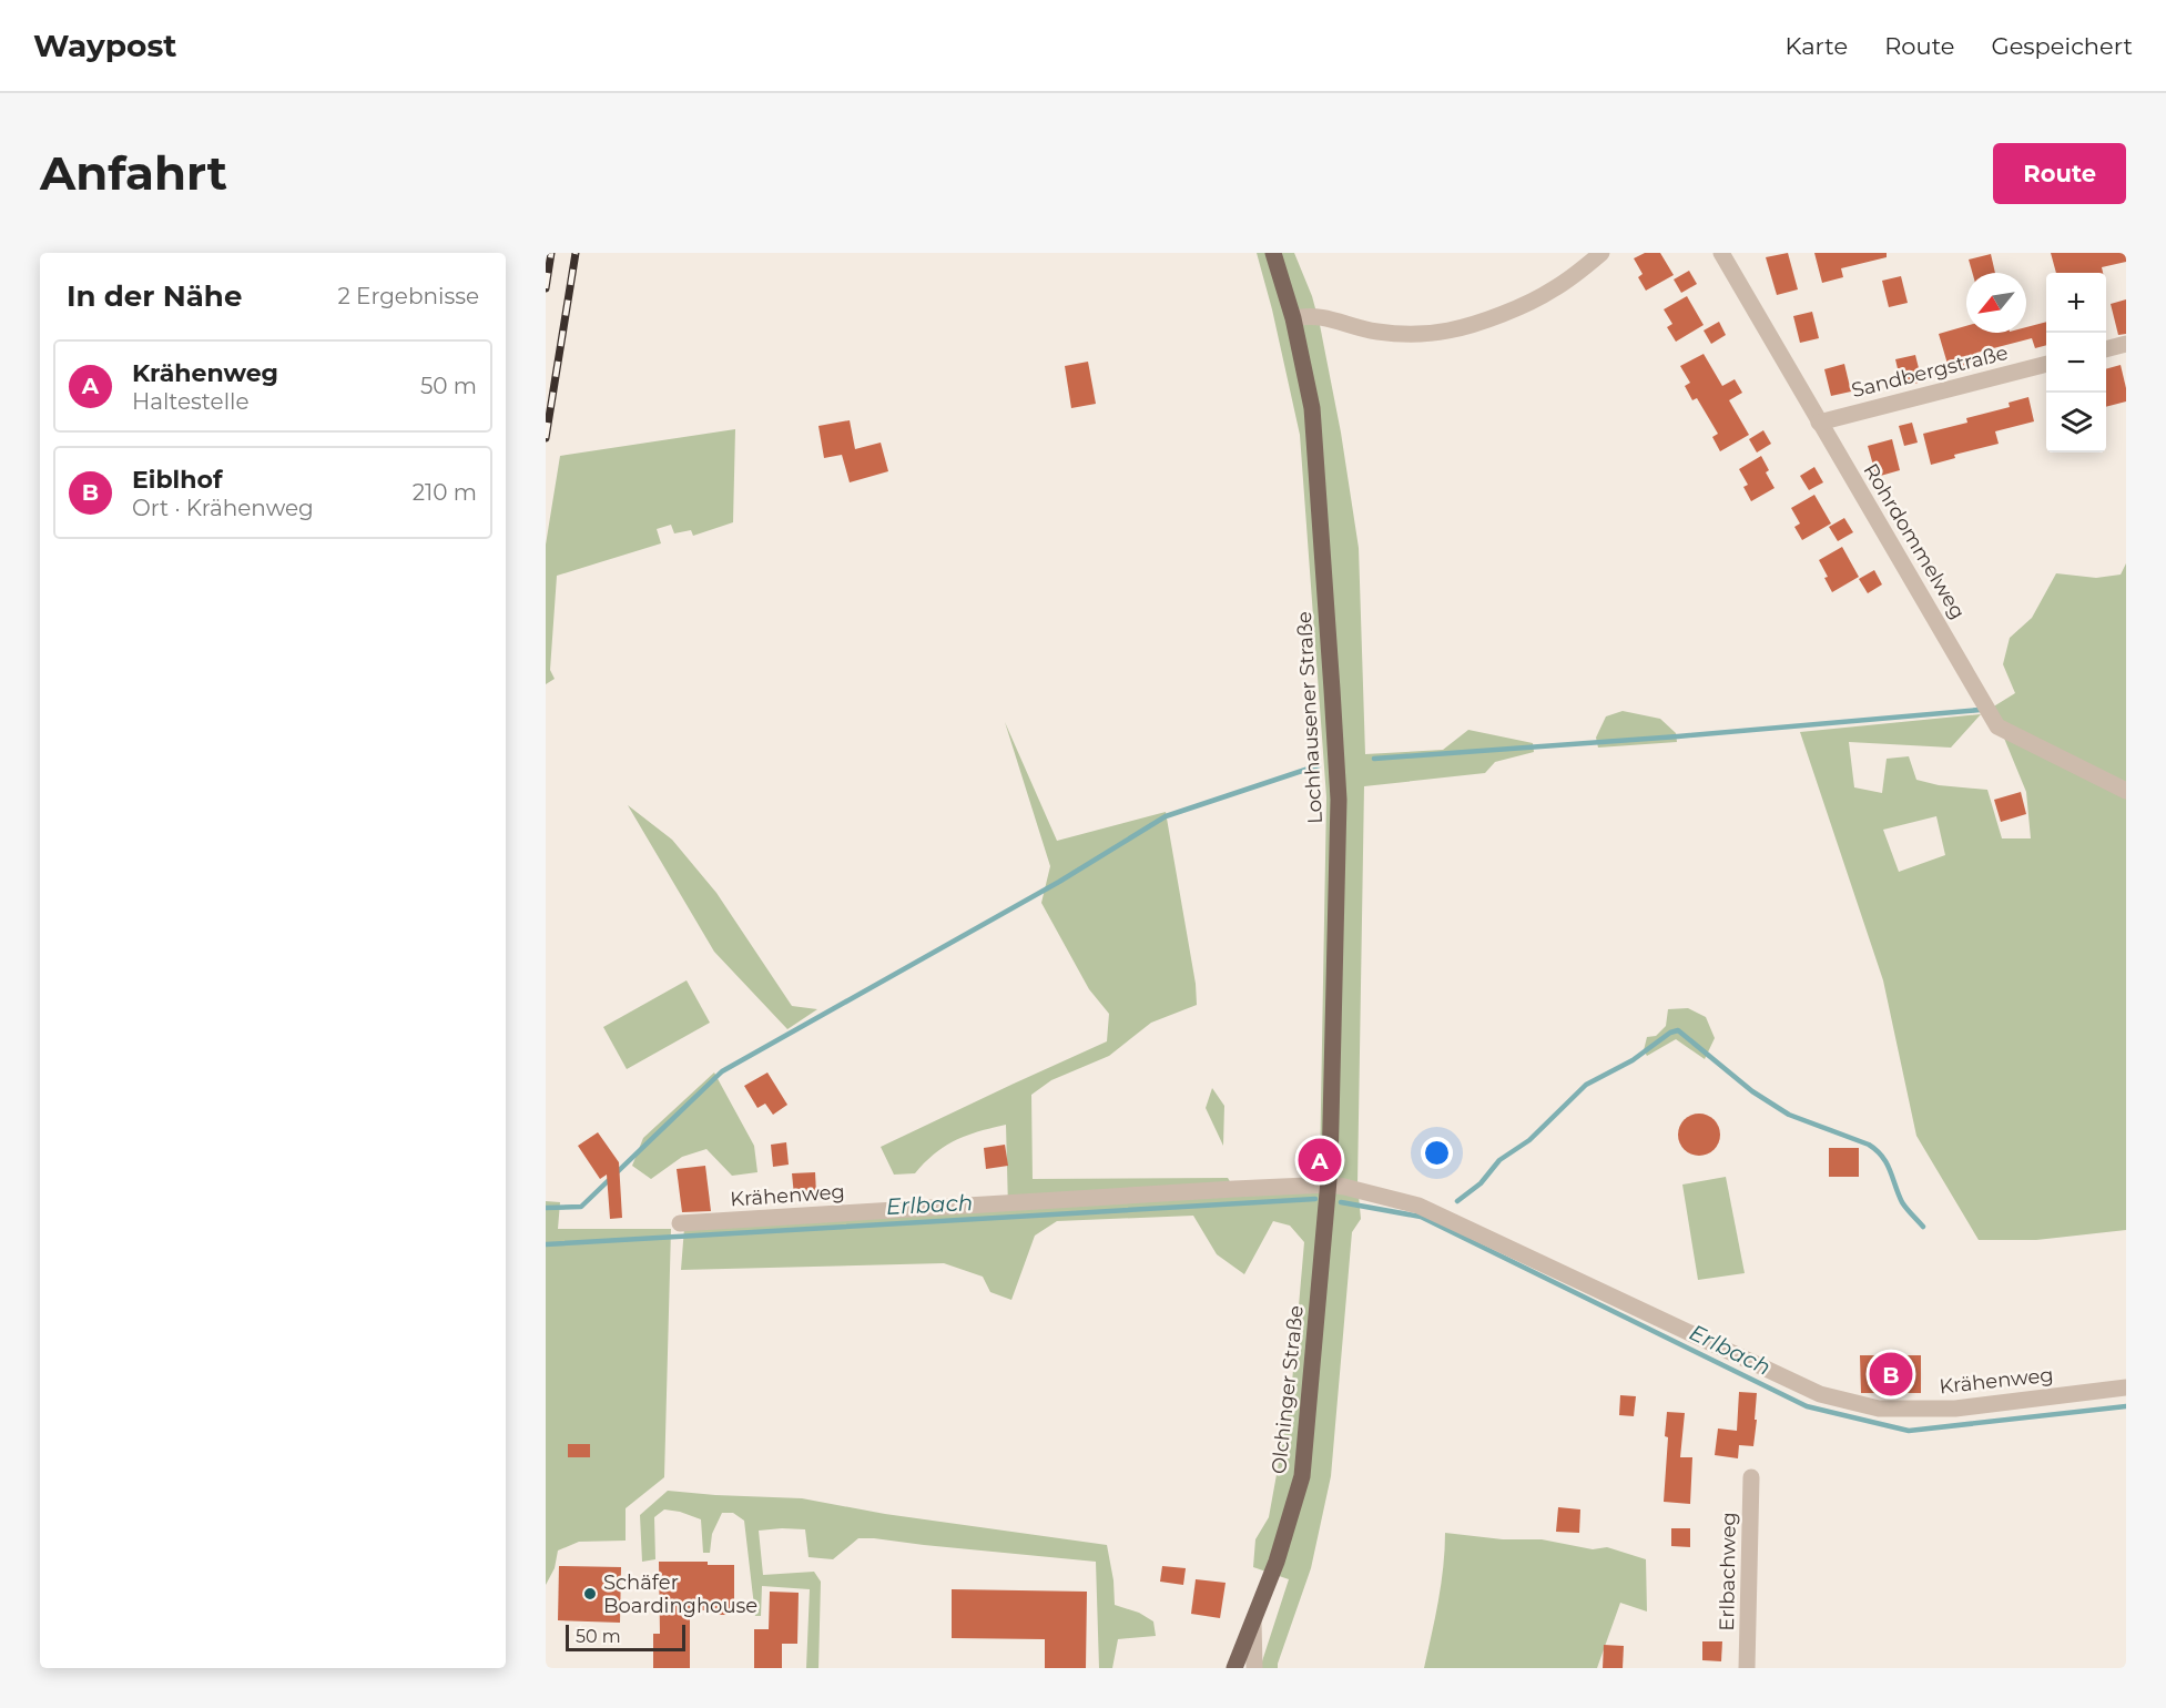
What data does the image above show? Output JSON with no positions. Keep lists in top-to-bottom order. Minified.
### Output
{"streets":{"main road":["Lochhausener Straße","Olchinger Straße"],"street":["Sandbergstraße","Rohrdommelweg","Krähenweg","Erlbachweg"]},"crossings":[["Sandbergstraße","Rohrdommelweg"],["Lochhausener Straße","Krähenweg"],["Lochhausener Straße","Olchinger Straße"],["Krähenweg","Olchinger Straße"]],"water":["Erlbach"],"places":["Schäfer Boardinghouse"],"scale_bar":"50 m","north":"bottom left","page":{"header":"Waypost","nav":["Karte","Route","Gespeichert"],"buttons":"Route","title":"Anfahrt","heading":["In der Nähe","2 Ergebnisse"],"map_buttons":["+","−"],"list":[{"mark":"A","name":"Krähenweg","note":"Haltestelle","value":"50 m"},{"mark":"B","name":"Eiblhof","note":"Ort · Krähenweg","value":"210 m"}],"pins":["A","B"],"scale":"50 m"}}
